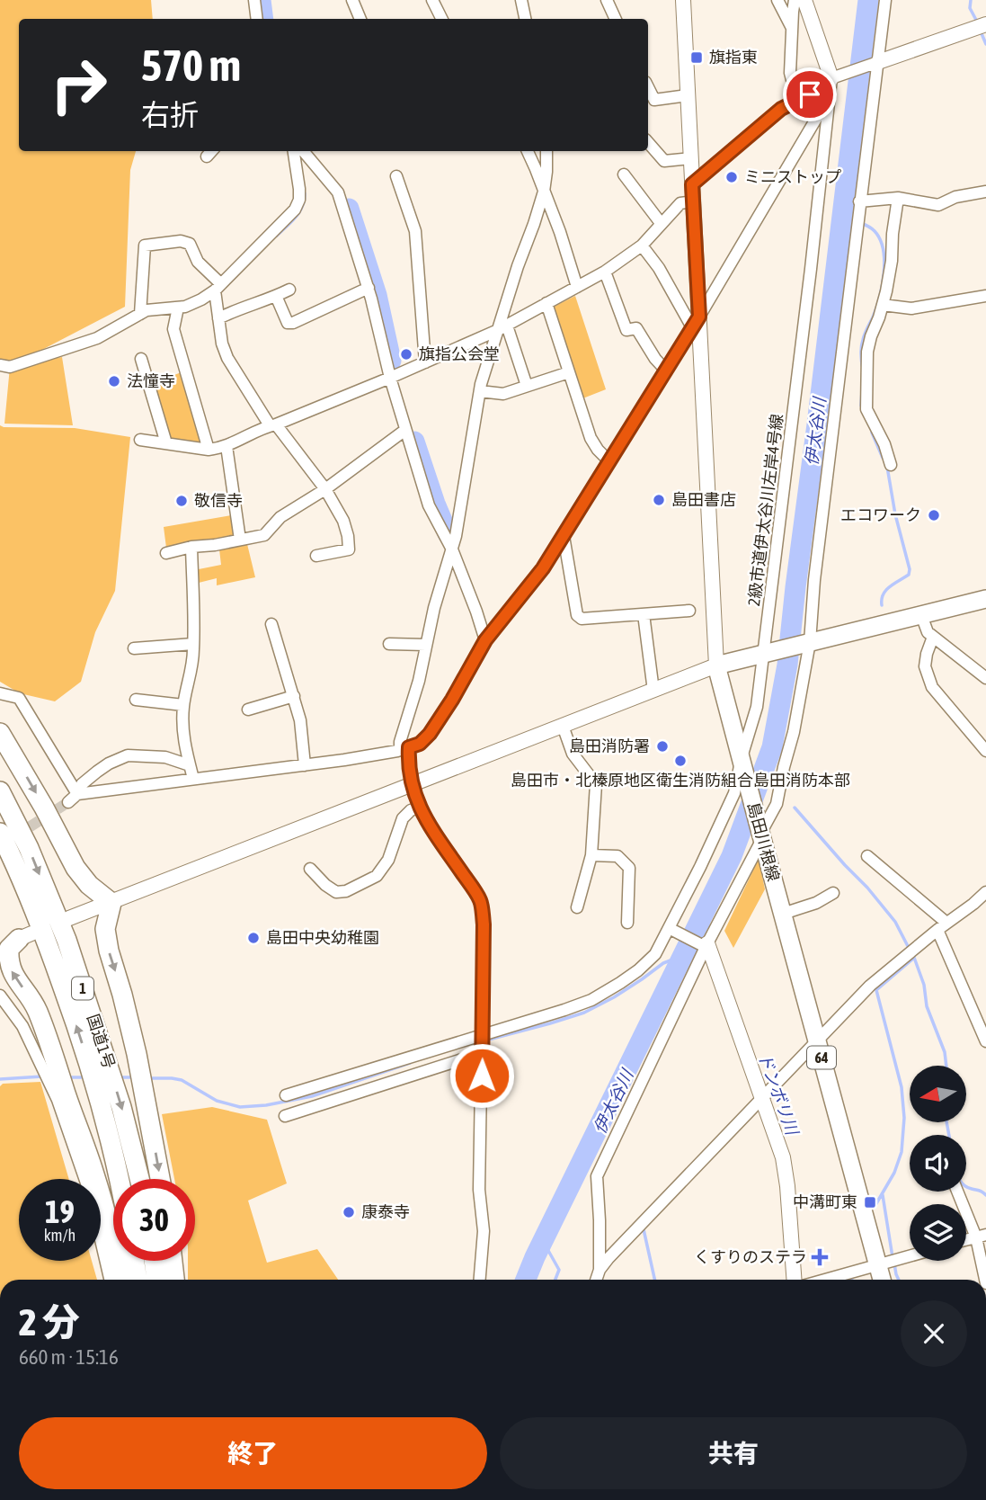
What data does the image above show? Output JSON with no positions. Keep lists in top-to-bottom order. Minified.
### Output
{"streets":{"highway":["1","国道1号"],"main road":["島田川根線","64"],"street":["2級市道伊太谷川左岸4号線"]},"crossings":[["2級市道伊太谷川左岸4号線","島田川根線"]],"water":["伊太谷川","ドンボリ川"],"places":{"transit":["旗指東","中溝町東"],"other":["ミニストップ","旗指公会堂","法憧寺","島田書店","敬信寺","エコワーク","島田消防署","島田市・北榛原地区衛生消防組合島田消防本部","島田中央幼稚園","康泰寺"],"health":["くすりのステラ"]},"north":"left","page":{"turn":["570 m","右折"],"speed":"19 km/h","limit":"30","heading":["2 分","660 m · 15:16"],"buttons":["終了","共有"]}}
